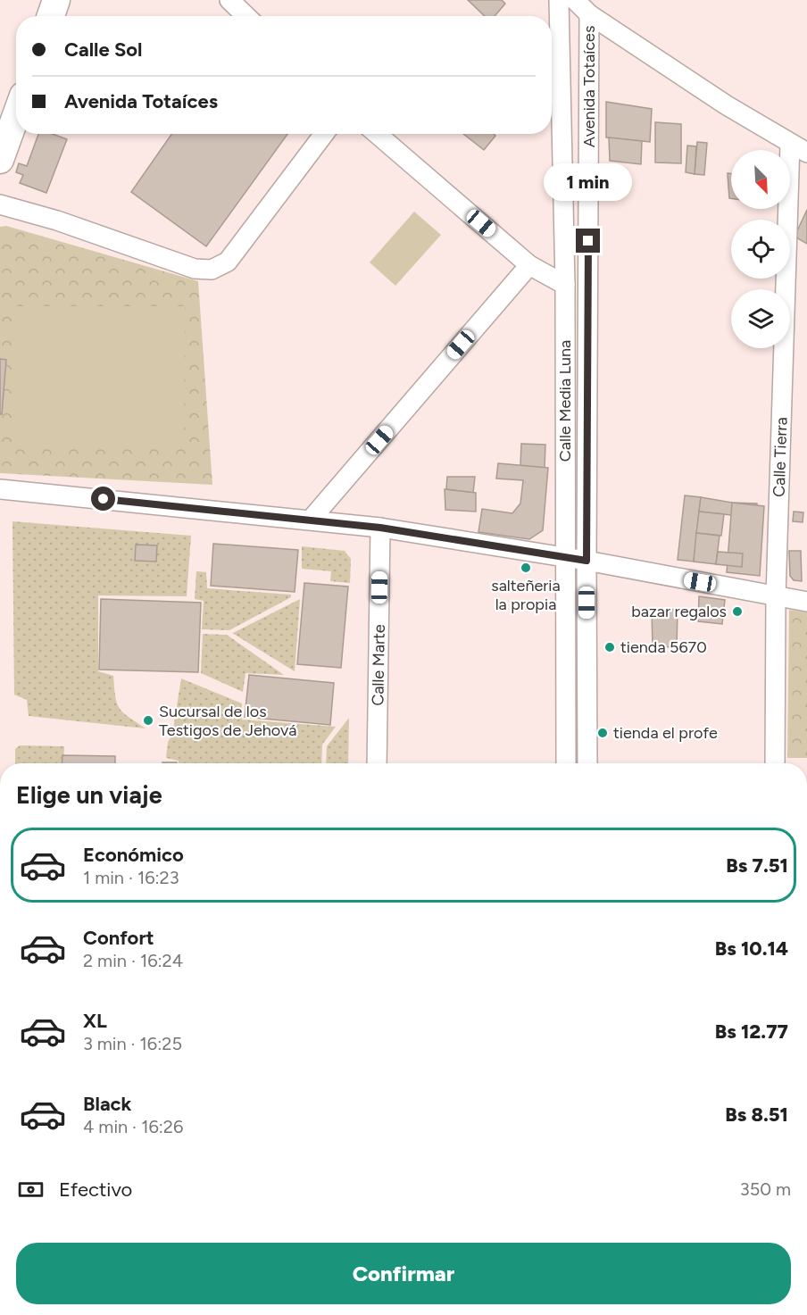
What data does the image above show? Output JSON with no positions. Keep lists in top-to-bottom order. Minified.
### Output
{"streets":{"street":["Avenida Totaíces","Calle Media Luna","Calle Tierra","Calle Marte"]},"places":["salteñeria la propia","bazar regalos","tienda 5670","Sucursal de los Testigos de Jehová","tienda el profe"],"north":"bottom right","page":{"banner":["Calle Sol","Avenida Totaíces"],"bubble":"1 min","heading":"Elige un viaje","list":[{"name":"Económico","note":"1 min · 16:23","value":"Bs 7.51"},{"name":"Confort","note":"2 min · 16:24","value":"Bs 10.14"},{"name":"XL","note":"3 min · 16:25","value":"Bs 12.77"},{"name":"Black","note":"4 min · 16:26","value":"Bs 8.51"}],"pay":["Efectivo","350 m"],"buttons":"Confirmar"}}
